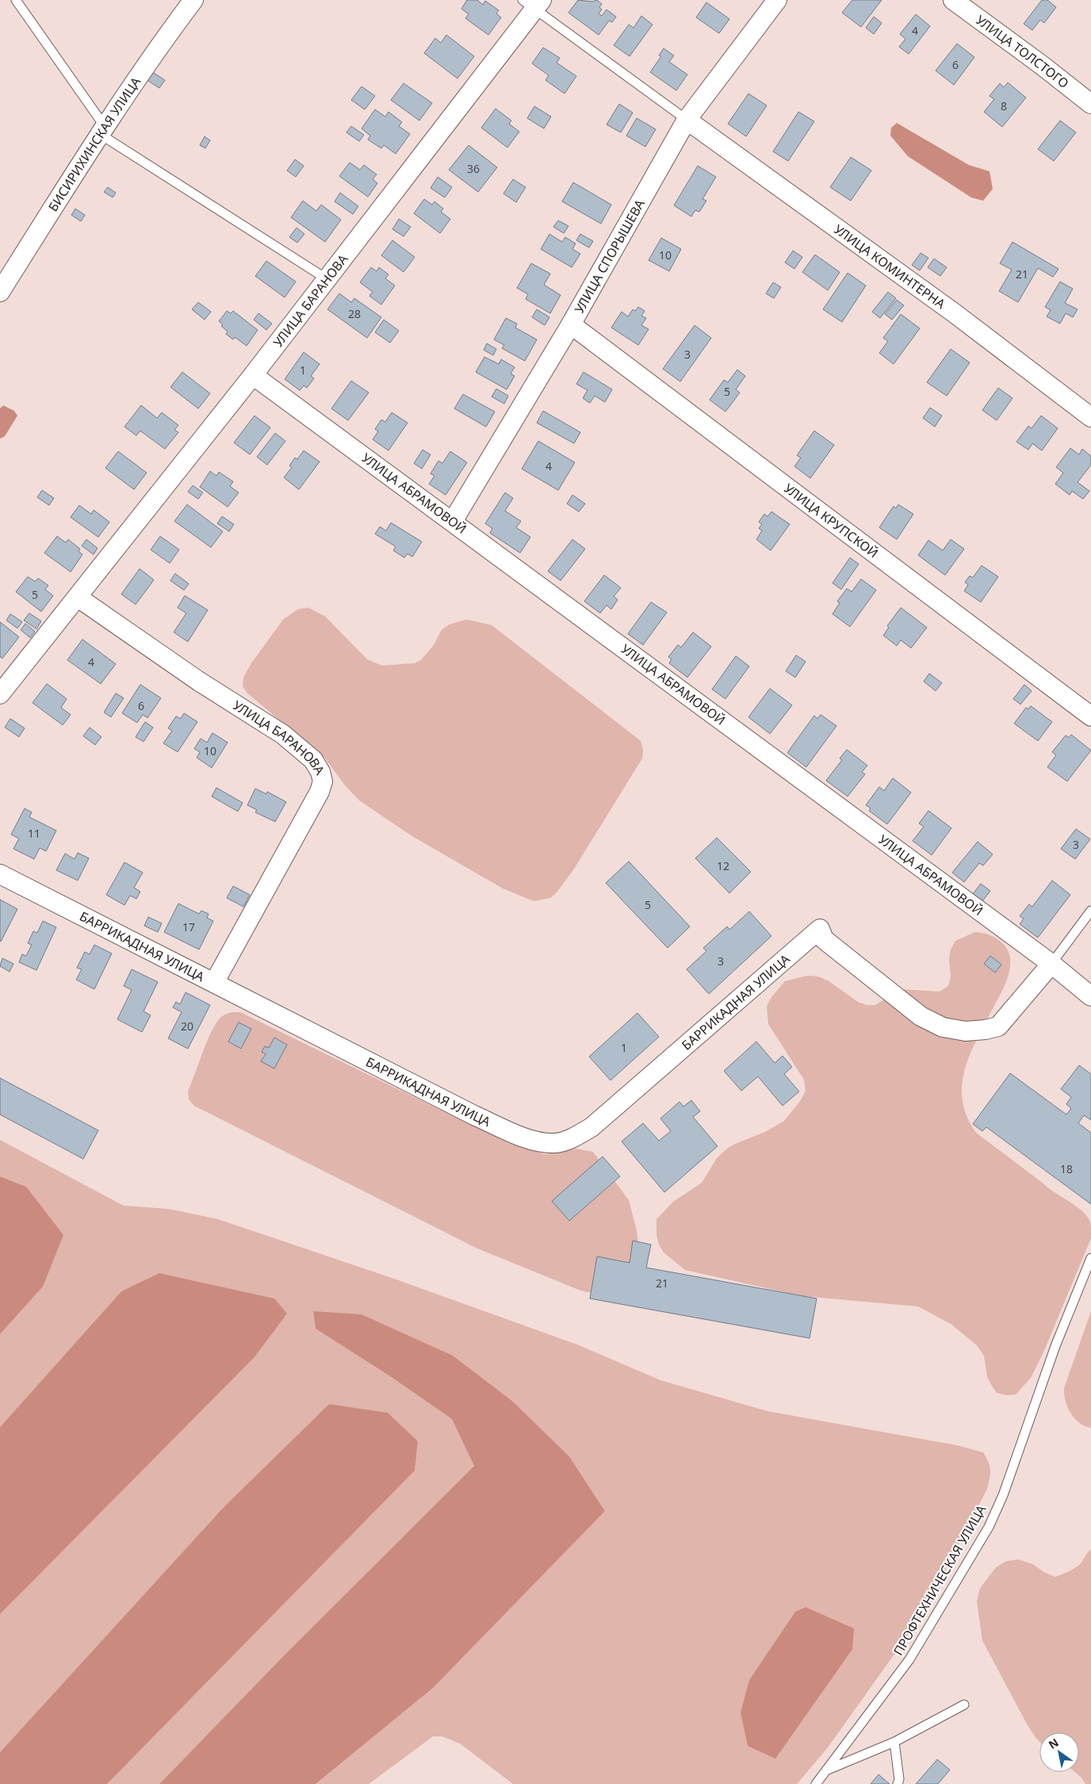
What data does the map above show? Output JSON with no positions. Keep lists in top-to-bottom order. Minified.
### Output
{"streets":{"street":["УЛИЦА ТОЛСТОГО","БИСИРИХИНСКАЯ УЛИЦА","УЛИЦА СПОРЫШЕВА","УЛИЦА КОМИНТЕРНА","УЛИЦА БАРАНОВА","УЛИЦА АБРАМОВОЙ","УЛИЦА КРУПСКОЙ","БАРРИКАДНАЯ УЛИЦА"],"lane":["ПРОФТЕХНИЧЕСКАЯ УЛИЦА"]},"crossings":[["УЛИЦА СПОРЫШЕВА","УЛИЦА КОМИНТЕРНА"],["УЛИЦА СПОРЫШЕВА","УЛИЦА АБРАМОВОЙ"],["УЛИЦА СПОРЫШЕВА","УЛИЦА КРУПСКОЙ"],["УЛИЦА БАРАНОВА","УЛИЦА АБРАМОВОЙ"],["УЛИЦА БАРАНОВА","БАРРИКАДНАЯ УЛИЦА"],["УЛИЦА АБРАМОВОЙ","БАРРИКАДНАЯ УЛИЦА"]],"house_numbers":["4","6","8","36","10","21","28","3","1","5","4","5","4","6","10","11","3","12","5","17","3","20","1","18","21"],"north":"top left"}
